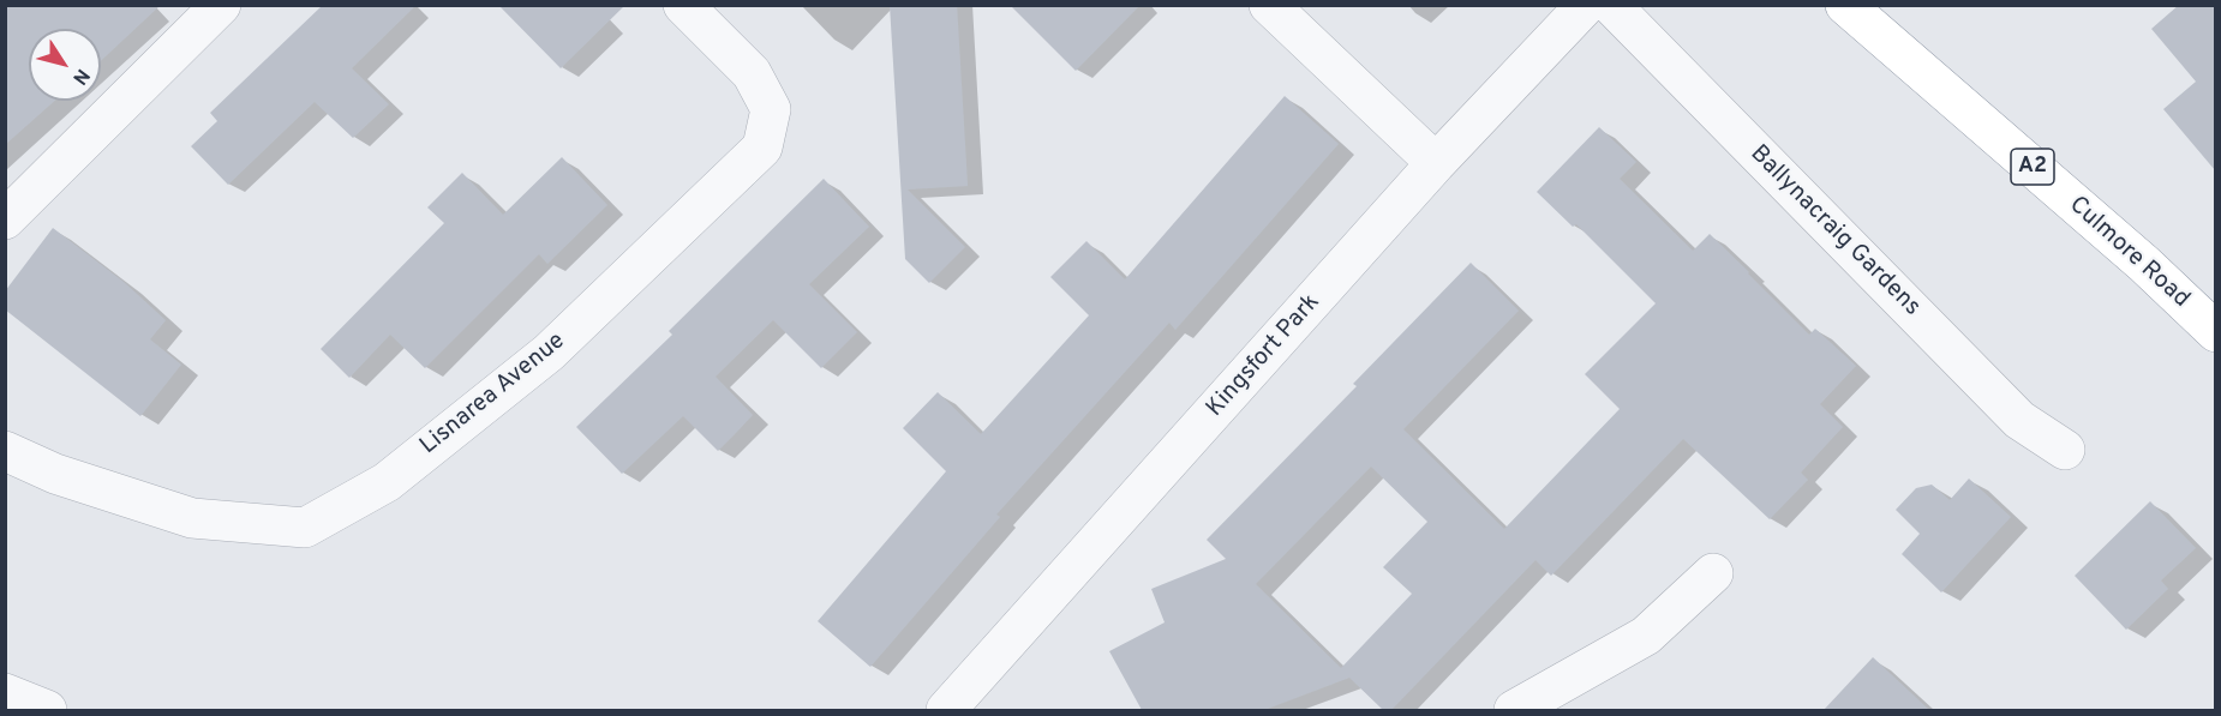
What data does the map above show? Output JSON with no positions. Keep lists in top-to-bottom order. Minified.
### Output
{"streets":{"highway":["A2","Culmore Road"],"street":["Ballynacraig Gardens","Kingsfort Park","Lisnarea Avenue"]},"north":"bottom right"}
